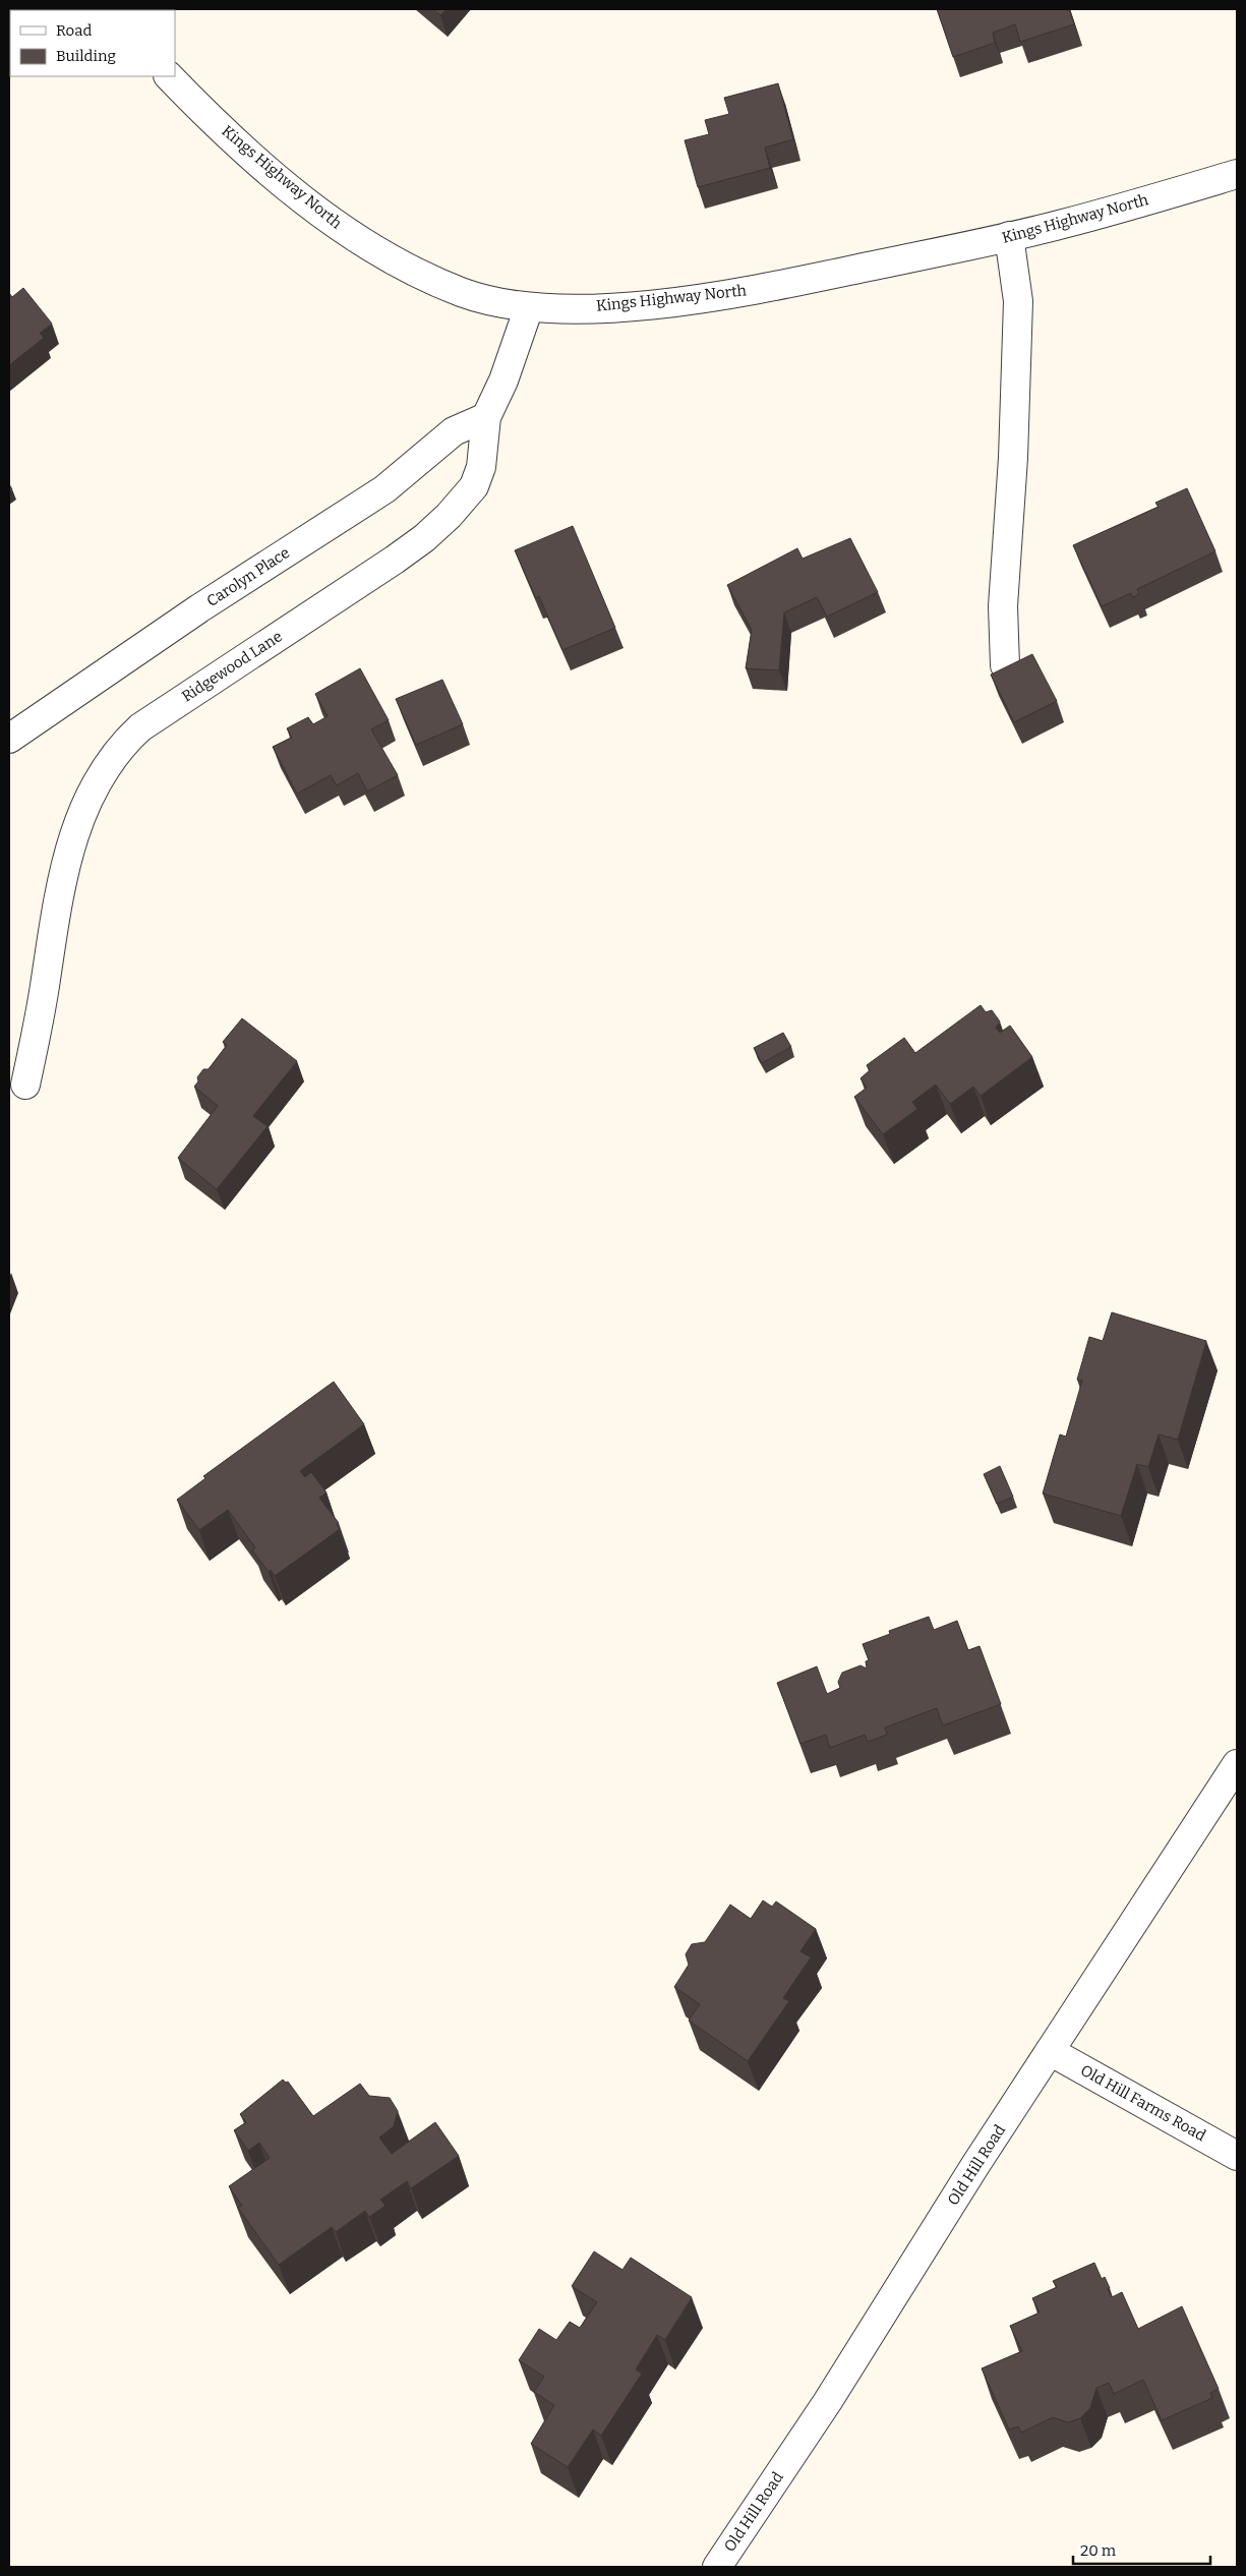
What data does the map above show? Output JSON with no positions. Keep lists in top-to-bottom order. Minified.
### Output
{"streets":{"street":["Kings Highway North","Carolyn Place","Ridgewood Lane","Old Hill Farms Road","Old Hill Road"]},"crossings":[["Kings Highway North","Ridgewood Lane"],["Carolyn Place","Ridgewood Lane"],["Old Hill Farms Road","Old Hill Road"]],"legend":["Road","Building"],"scale_bar":"20 m"}
